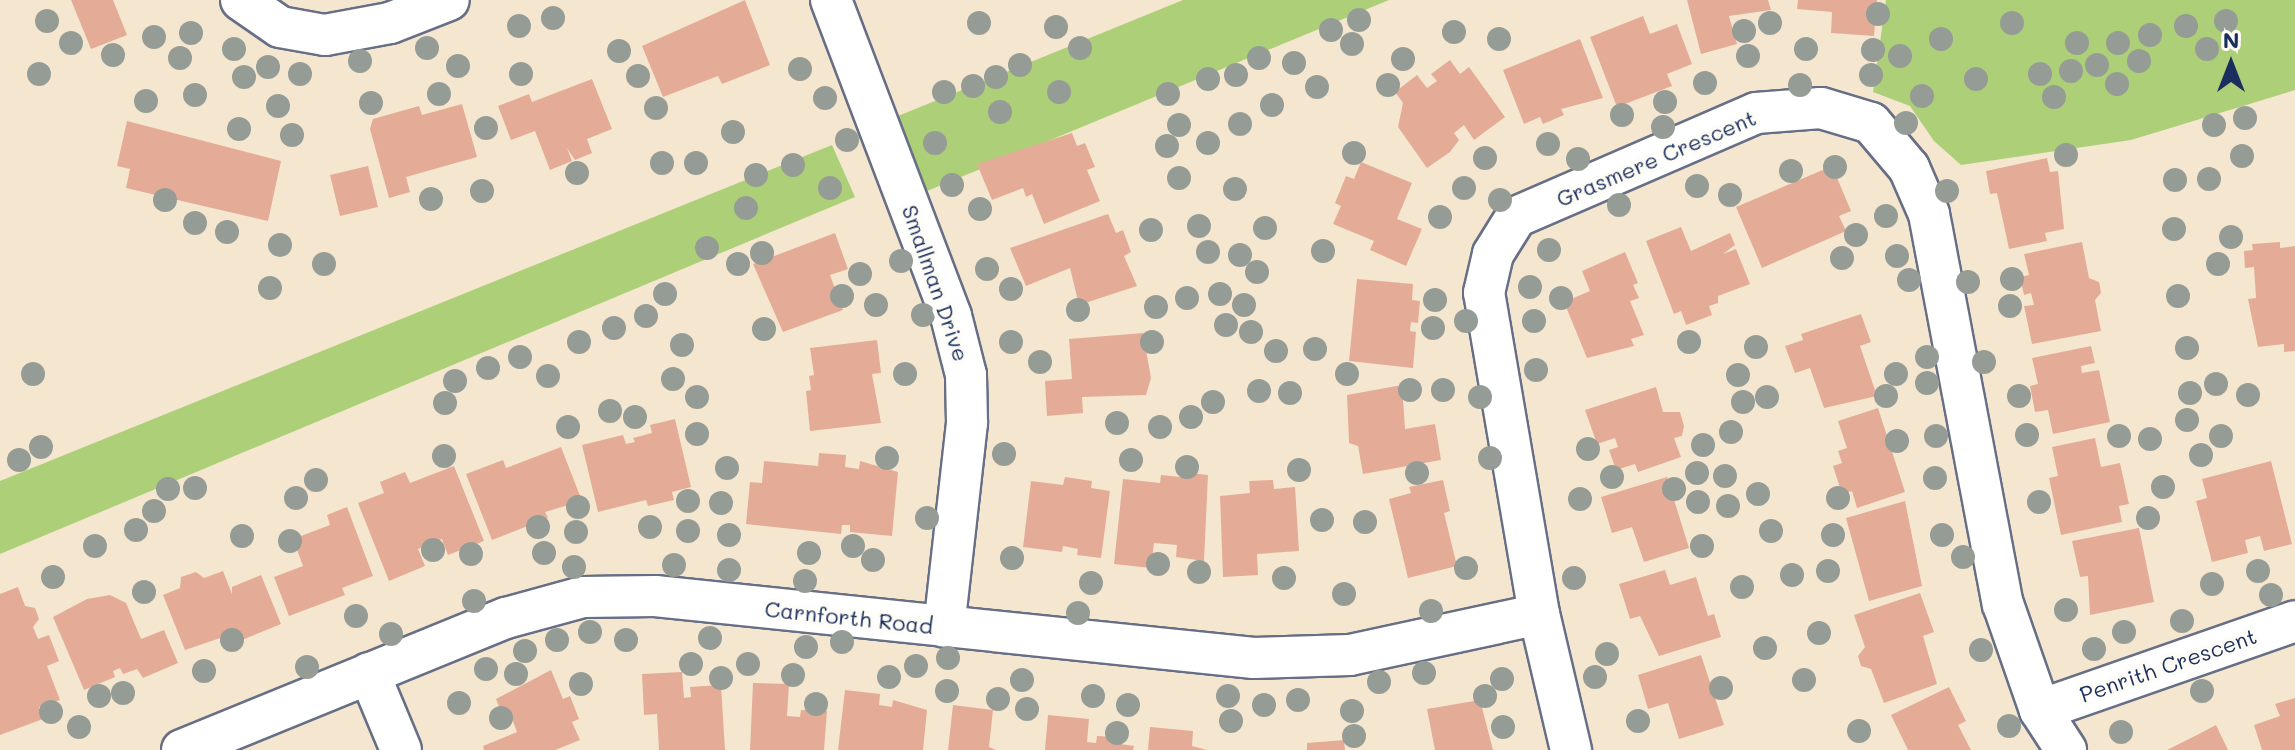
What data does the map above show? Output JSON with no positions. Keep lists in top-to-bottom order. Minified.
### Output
{"streets":{"street":["Grasmere Crescent","Smallman Drive","Carnforth Road","Penrith Crescent"]},"crossings":[["Grasmere Crescent","Carnforth Road"],["Grasmere Crescent","Penrith Crescent"],["Smallman Drive","Carnforth Road"]],"north":"top"}
